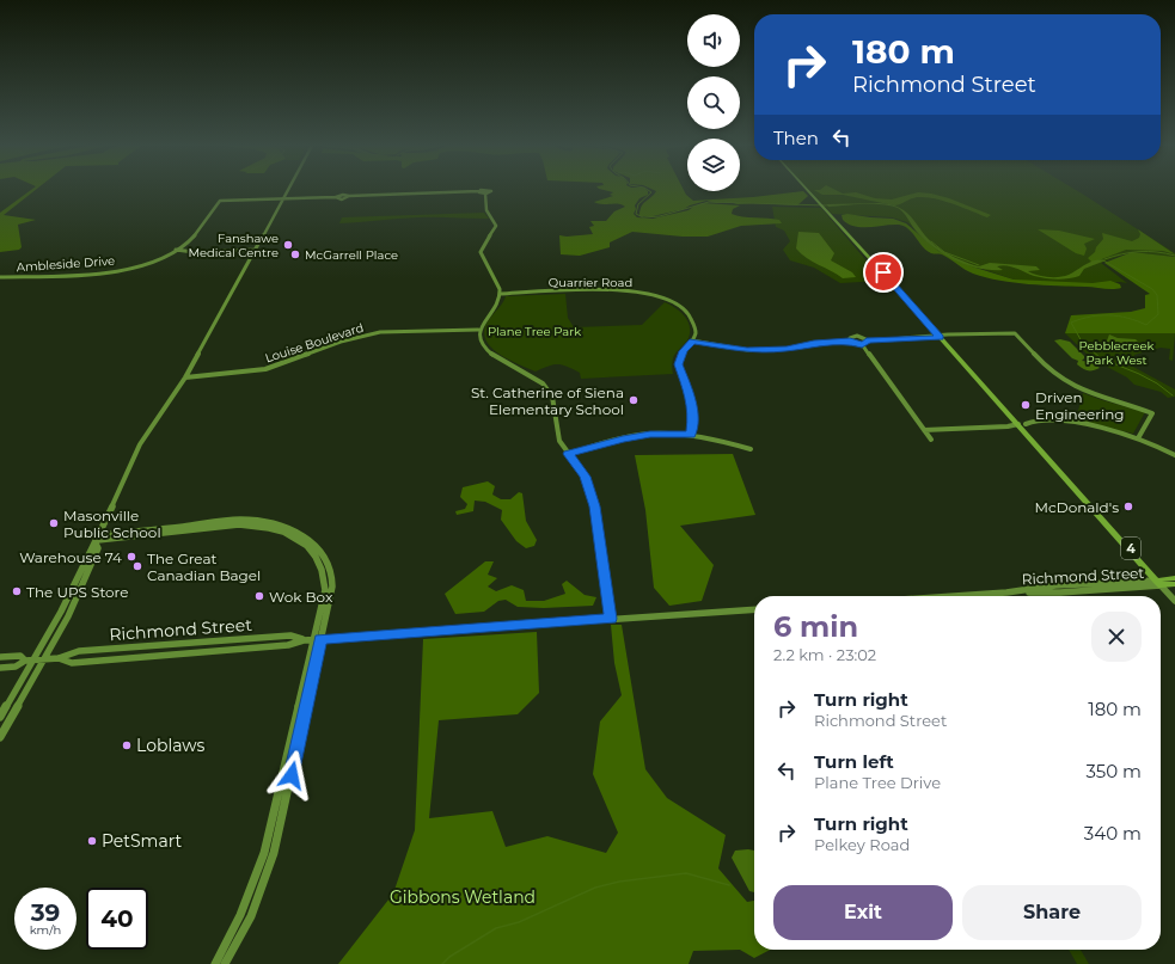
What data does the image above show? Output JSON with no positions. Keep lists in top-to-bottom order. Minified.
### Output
{"streets":{"main road":["4","Richmond Street"],"street":["Ambleside Drive","Quarrier Road","Louise Boulevard"]},"crossings":[["4","Richmond Street"]],"parks":["Plane Tree Park","Pebblecreek Park West","Gibbons Wetland"],"places":["Fanshawe Medical Centre","McGarrell Place","St. Catherine of Siena Elementary School","Driven Engineering","McDonald's","Masonville Public School","Warehouse 74","The Great Canadian Bagel","The UPS Store","Wok Box","Loblaws","PetSmart"],"page":{"turn":["180 m","Richmond Street"],"then":"Then","heading":["6 min","2.2 km · 23:02"],"list":[{"name":"Turn right","note":"Richmond Street","value":"180 m"},{"name":"Turn left","note":"Plane Tree Drive","value":"350 m"},{"name":"Turn right","note":"Pelkey Road","value":"340 m"}],"buttons":["Exit","Share"],"speed":"39 km/h","limit":"40"}}
